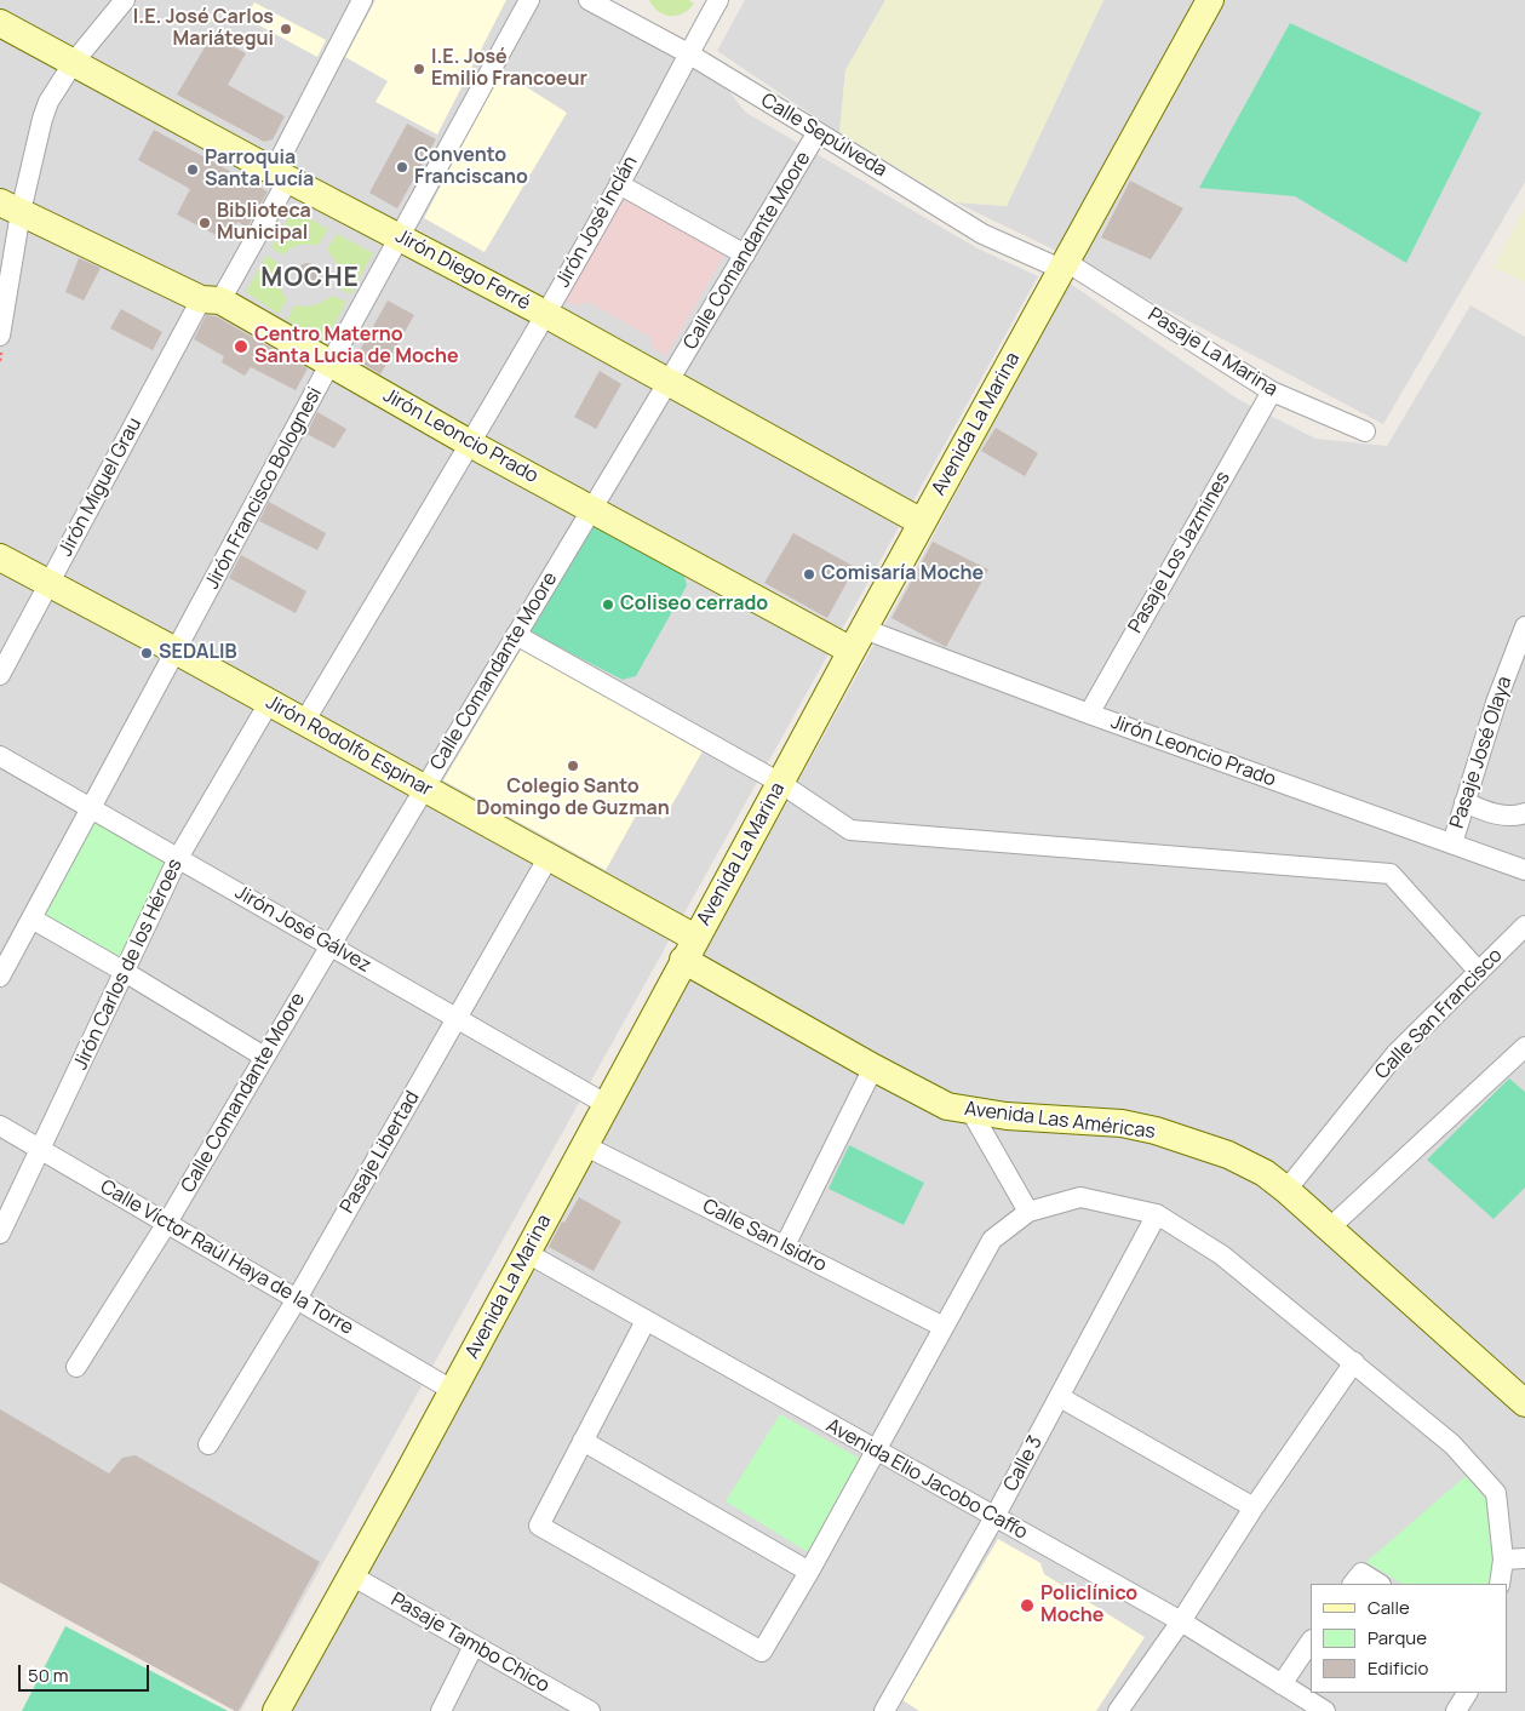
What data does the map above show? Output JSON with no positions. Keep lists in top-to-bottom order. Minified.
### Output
{"streets":{"street":["Calle Sepúlveda","Jirón José Inclán","Calle Comandante Moore","Jirón Diego Ferré","Pasaje La Marina","Avenida La Marina","Jirón Leoncio Prado","Jirón Miguel Grau","Jirón Francisco Bolognesi","Pasaje Los Jazmines","Jirón Rodolfo Espinar","Pasaje José Olaya","Jirón José Gálvez","Jirón Carlos de los Héroes","Calle San Francisco","Avenida Las Américas","Pasaje Libertad","Calle San Isidro","Calle Víctor Raúl Haya de la Torre","Calle 3","Avenida Elio Jacobo Caffo","Pasaje Tambo Chico"]},"crossings":[["Calle Sepúlveda","Jirón José Inclán"],["Calle Sepúlveda","Calle Comandante Moore"],["Calle Sepúlveda","Pasaje La Marina"],["Calle Sepúlveda","Avenida La Marina"],["Jirón José Inclán","Jirón Diego Ferré"],["Jirón José Inclán","Jirón Leoncio Prado"],["Jirón José Inclán","Jirón Rodolfo Espinar"],["Calle Comandante Moore","Jirón Diego Ferré"],["Calle Comandante Moore","Jirón Leoncio Prado"],["Calle Comandante Moore","Jirón Rodolfo Espinar"],["Calle Comandante Moore","Jirón José Gálvez"],["Calle Comandante Moore","Calle Víctor Raúl Haya de la Torre"],["Jirón Diego Ferré","Avenida La Marina"],["Jirón Diego Ferré","Jirón Miguel Grau"],["Jirón Diego Ferré","Jirón Francisco Bolognesi"],["Pasaje La Marina","Avenida La Marina"],["Pasaje La Marina","Pasaje Los Jazmines"],["Avenida La Marina","Jirón Leoncio Prado"],["Avenida La Marina","Jirón Rodolfo Espinar"],["Avenida La Marina","Jirón José Gálvez"],["Avenida La Marina","Avenida Las Américas"],["Avenida La Marina","Calle San Isidro"],["Avenida La Marina","Calle Víctor Raúl Haya de la Torre"],["Avenida La Marina","Avenida Elio Jacobo Caffo"],["Avenida La Marina","Pasaje Tambo Chico"],["Jirón Leoncio Prado","Jirón Miguel Grau"],["Jirón Leoncio Prado","Jirón Francisco Bolognesi"],["Jirón Leoncio Prado","Pasaje Los Jazmines"],["Jirón Leoncio Prado","Pasaje José Olaya"],["Jirón Miguel Grau","Jirón Rodolfo Espinar"],["Jirón Francisco Bolognesi","Jirón Rodolfo Espinar"],["Jirón Francisco Bolognesi","Jirón José Gálvez"],["Jirón Rodolfo Espinar","Jirón Carlos de los Héroes"],["Jirón Rodolfo Espinar","Avenida Las Américas"],["Jirón Rodolfo Espinar","Pasaje Libertad"],["Jirón José Gálvez","Jirón Carlos de los Héroes"],["Jirón José Gálvez","Pasaje Libertad"],["Jirón Carlos de los Héroes","Calle Víctor Raúl Haya de la Torre"],["Calle San Francisco","Avenida Las Américas"],["Pasaje Libertad","Calle Víctor Raúl Haya de la Torre"],["Calle 3","Avenida Elio Jacobo Caffo"]],"districts":["MOCHE"],"places":["I.E. José Carlos Mariátegui","I.E. José Emilio Francoeur","Convento Franciscano","Parroquia Santa Lucía","Biblioteca Municipal","Centro Materno Santa Lucia de Moche","Comisaría Moche","Coliseo cerrado","SEDALIB","Colegio Santo Domingo de Guzman","Policlínico Moche"],"legend":["Calle","Parque","Edificio"],"scale_bar":"50 m"}
